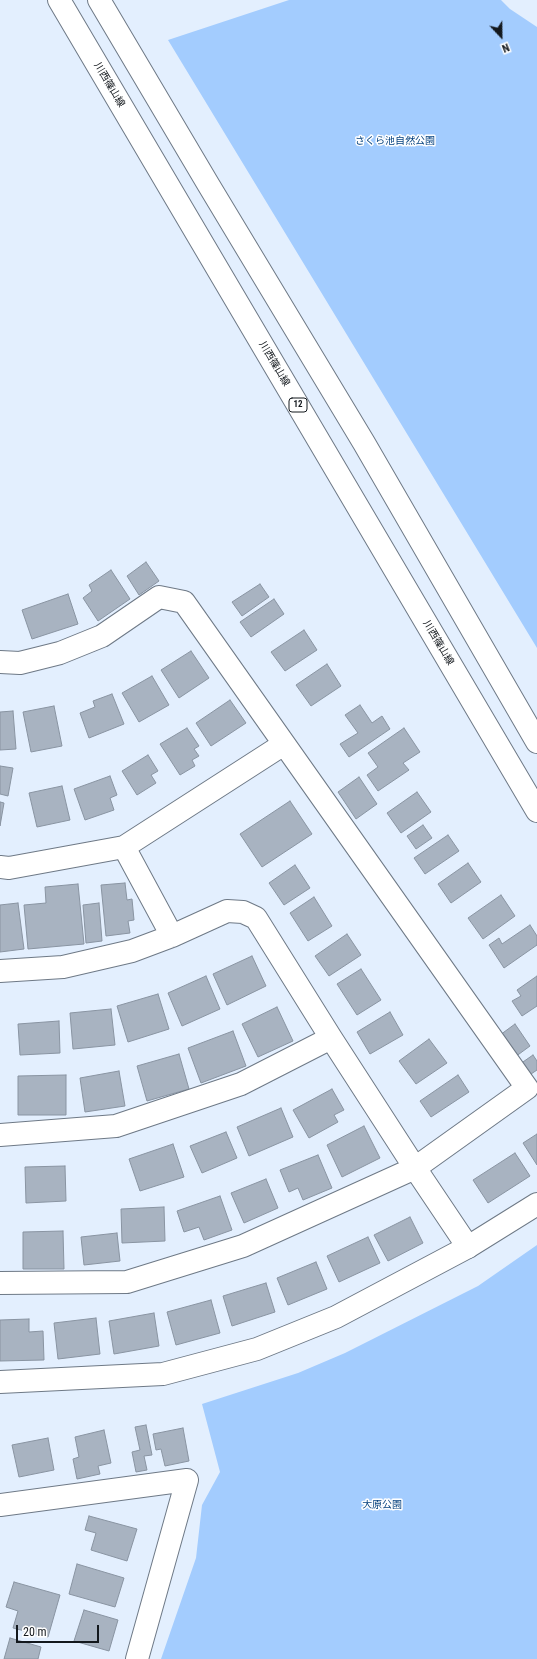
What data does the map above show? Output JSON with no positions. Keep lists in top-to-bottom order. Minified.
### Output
{"streets":{"street":["川西篠山線","12"]},"parks":["さくら池自然公園","大原公園"],"scale_bar":"20 m","north":"bottom"}
